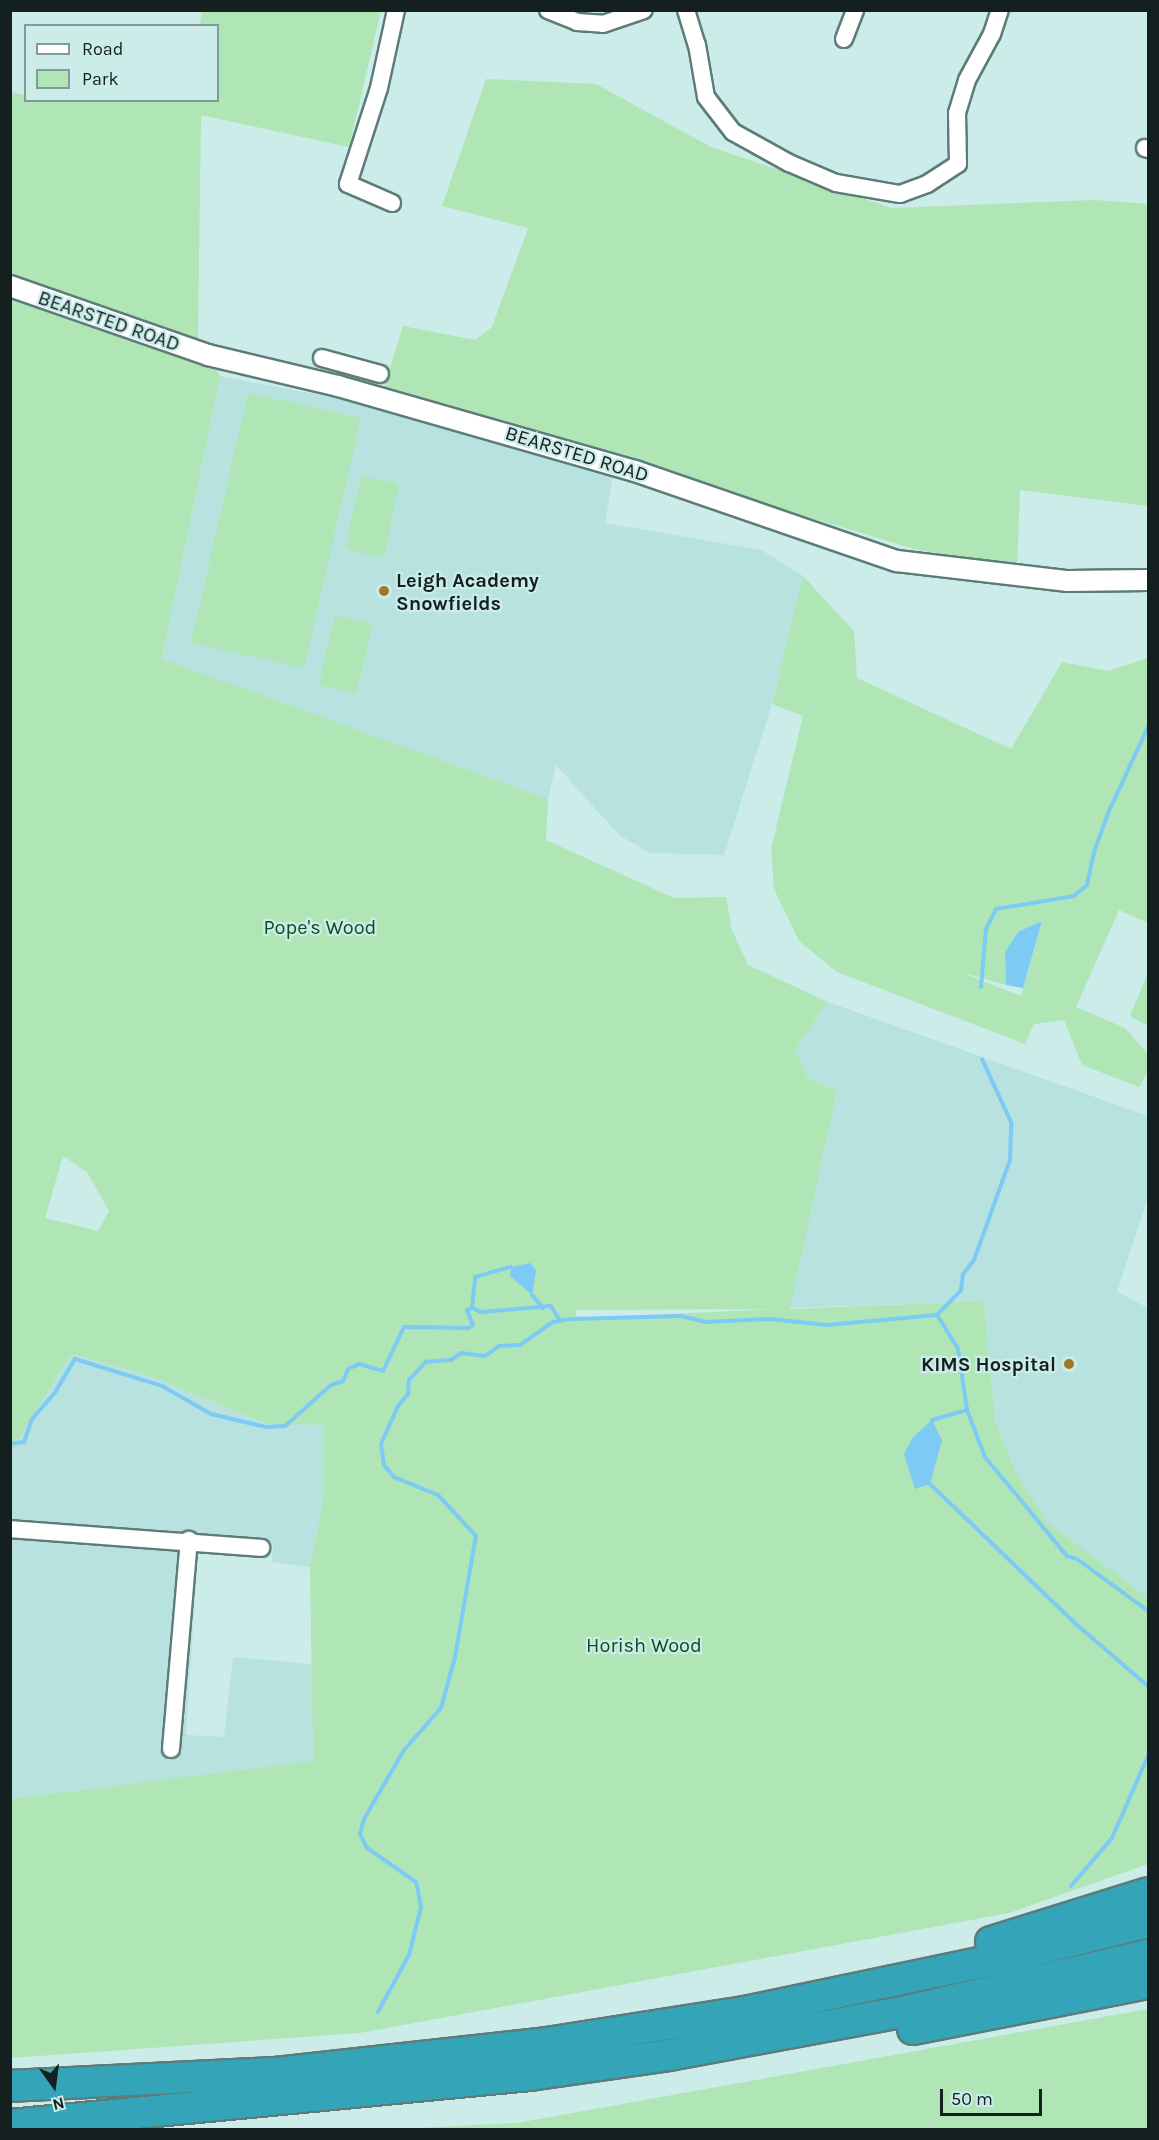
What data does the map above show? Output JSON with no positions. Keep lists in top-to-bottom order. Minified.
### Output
{"streets":{"street":["BEARSTED ROAD"]},"parks":["Pope's Wood","Horish Wood"],"places":["Leigh Academy Snowfields","KIMS Hospital"],"legend":["Road","Park"],"scale_bar":"50 m","north":"bottom"}
